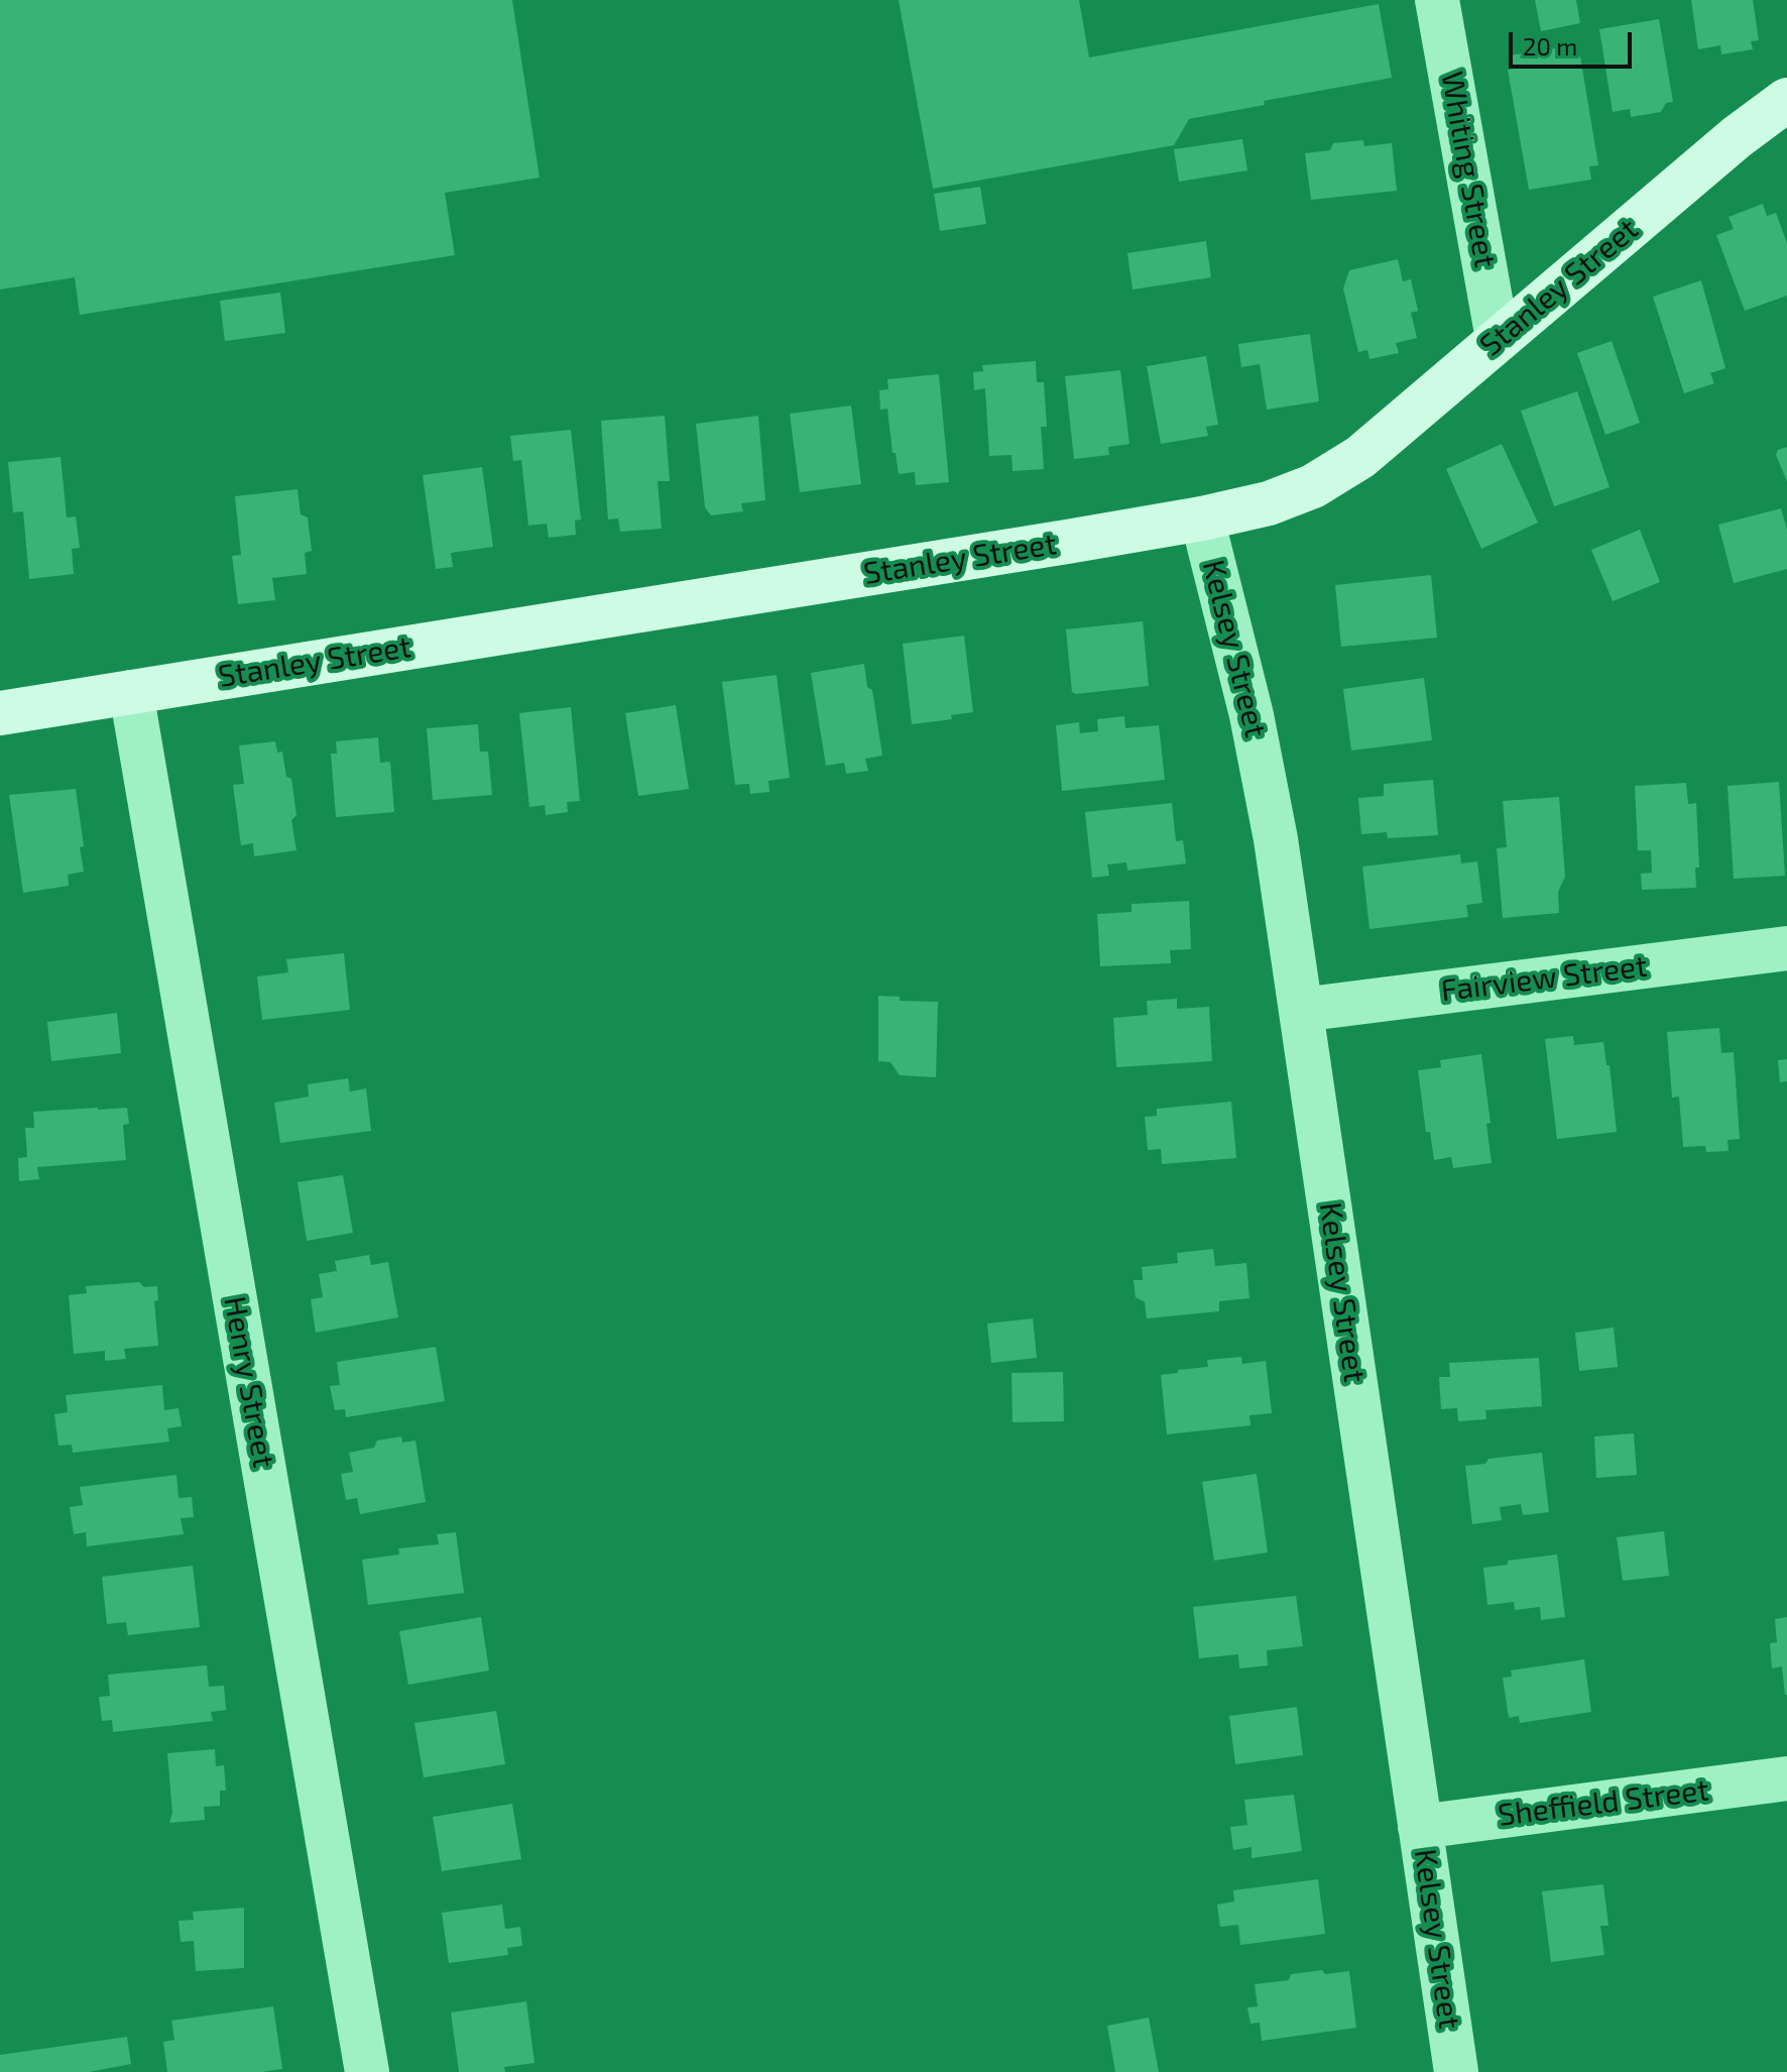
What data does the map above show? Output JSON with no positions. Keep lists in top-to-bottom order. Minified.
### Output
{"streets":{"main road":["Stanley Street"],"street":["Whiting Street","Kelsey Street","Fairview Street","Henry Street","Sheffield Street"]},"crossings":[["Whiting Street","Stanley Street"],["Stanley Street","Kelsey Street"],["Stanley Street","Henry Street"],["Kelsey Street","Fairview Street"],["Kelsey Street","Sheffield Street"]],"scale_bar":"20 m"}
